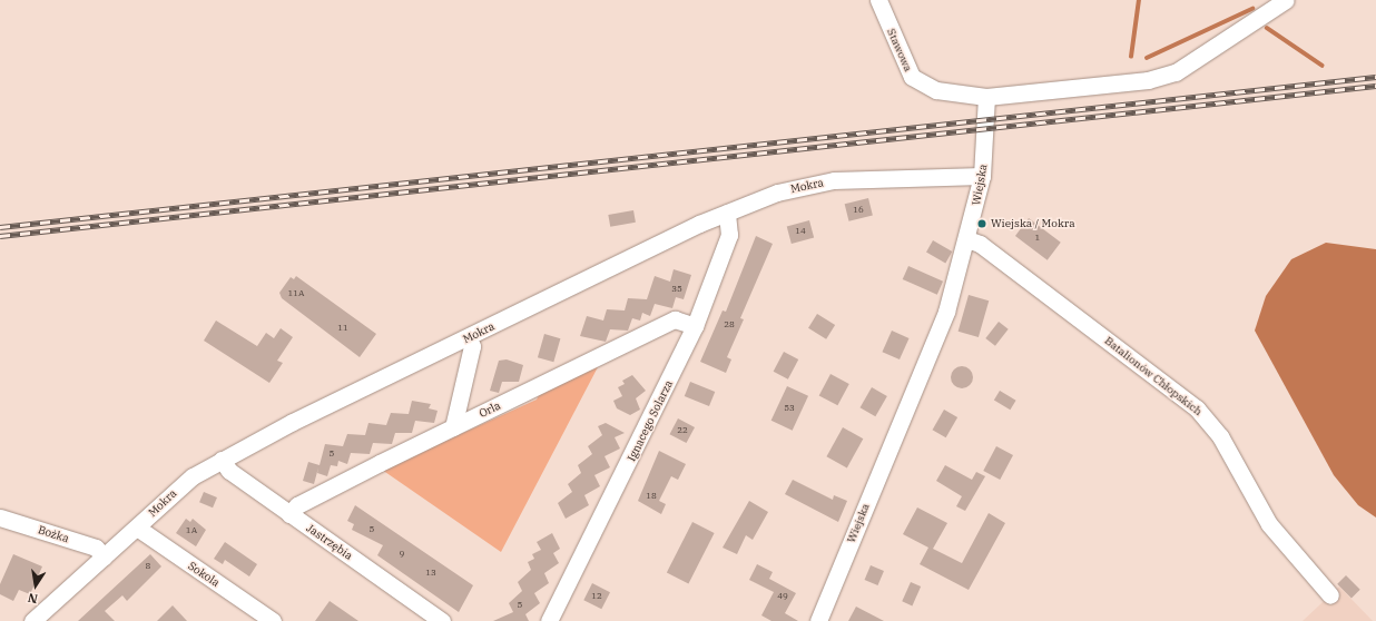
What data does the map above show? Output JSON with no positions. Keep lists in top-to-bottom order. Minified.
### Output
{"streets":{"street":["Stawowa","Wiejska","Mokra","Batalionów Chłopskich","Orla","Ignacego Solarza","Bożka","Jastrzębia","Sokola"]},"crossings":[["Stawowa","Wiejska"],["Wiejska","Mokra"],["Wiejska","Batalionów Chłopskich"],["Mokra","Ignacego Solarza"],["Mokra","Bożka"],["Mokra","Jastrzębia"],["Mokra","Sokola"],["Orla","Ignacego Solarza"],["Orla","Jastrzębia"]],"places":["Wiejska / Mokra"],"house_numbers":["16","14","1","35","11A","28","11","53","22","5","18","5","1A","9","8","13","12","49","5"],"north":"bottom"}
